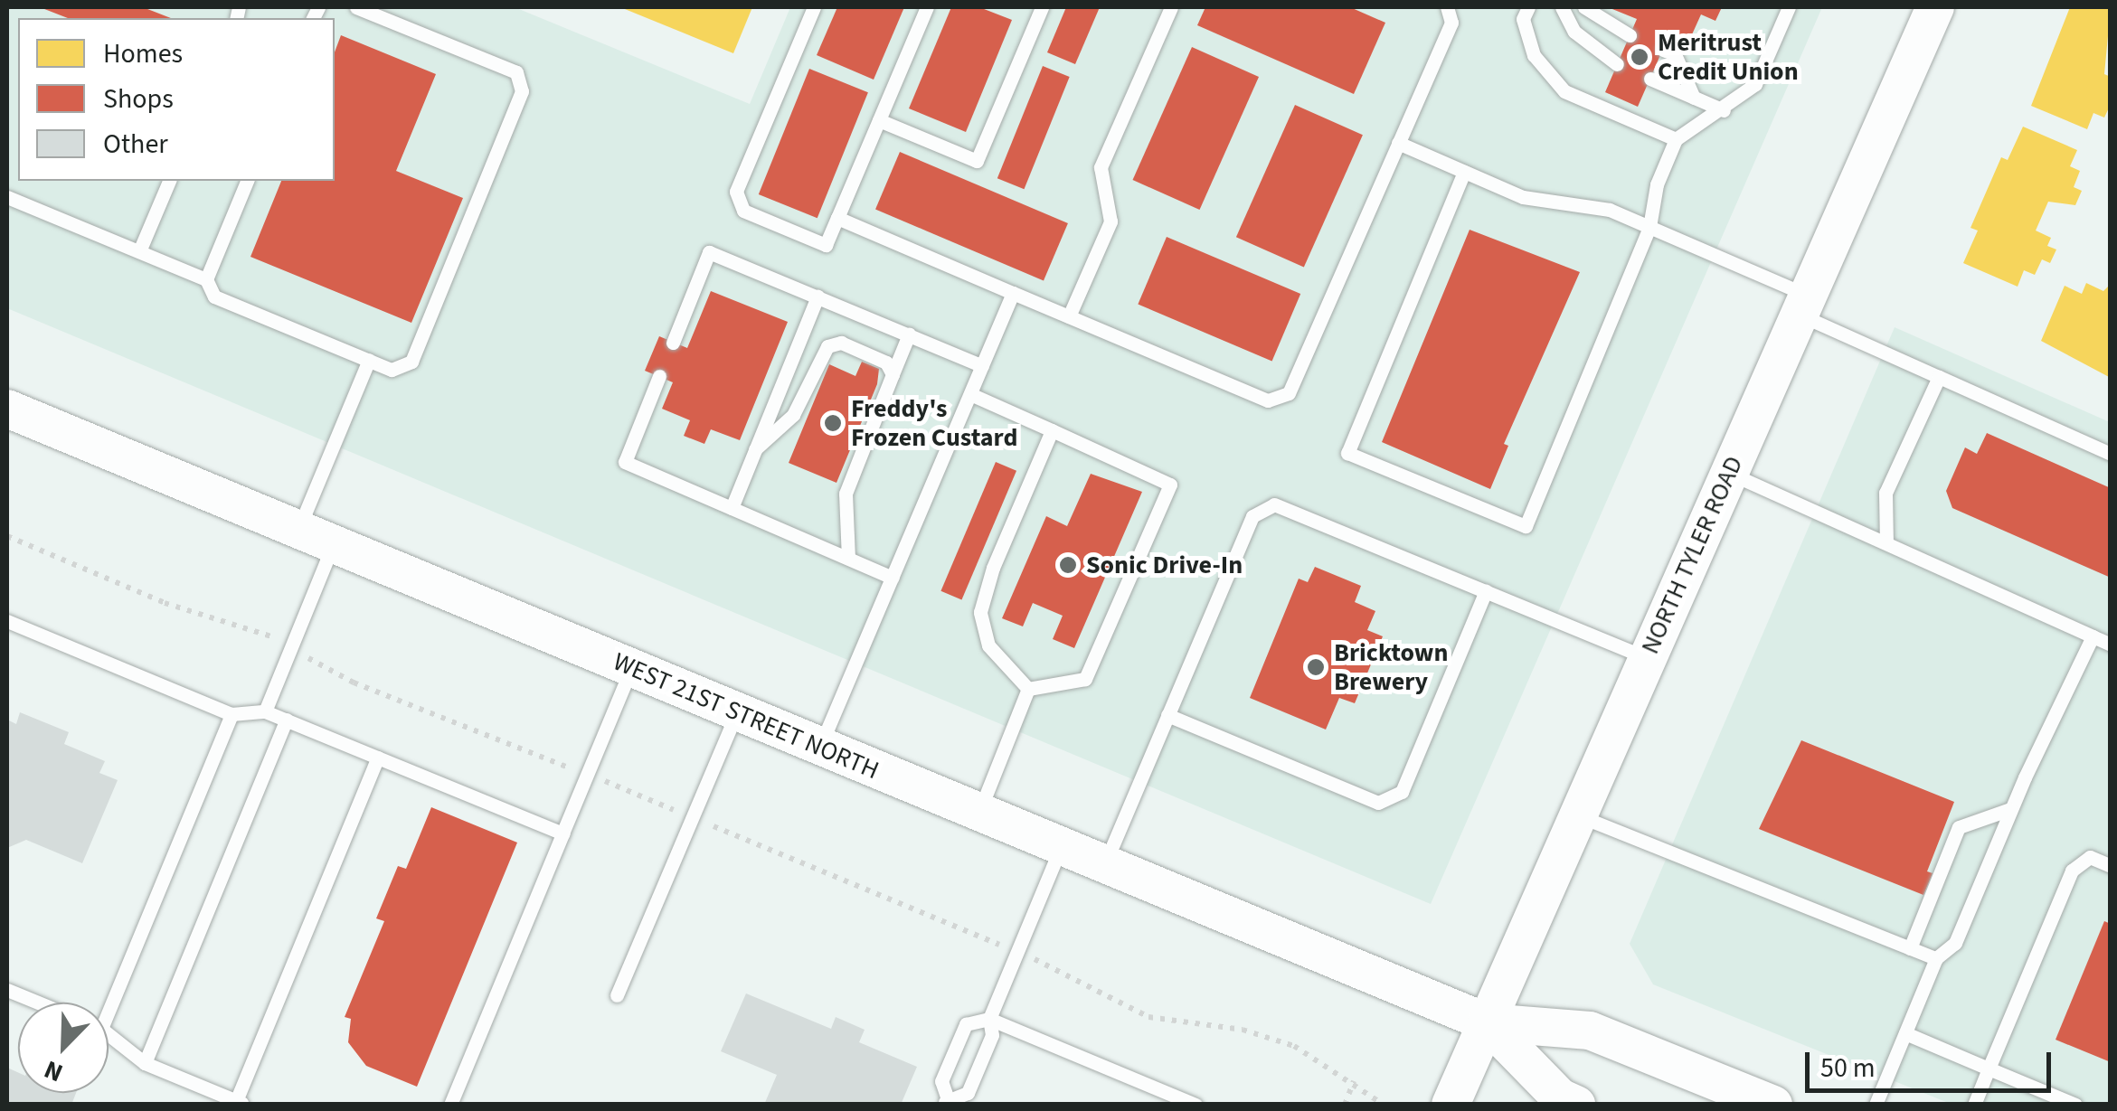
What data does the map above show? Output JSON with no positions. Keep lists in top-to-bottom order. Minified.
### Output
{"streets":{"main road":["NORTH TYLER ROAD","WEST 21ST STREET NORTH"]},"crossings":[["NORTH TYLER ROAD","WEST 21ST STREET NORTH"]],"places":["Meritrust Credit Union","Freddy's Frozen Custard","Sonic Drive-In","Bricktown Brewery"],"legend":["Homes","Shops","Other"],"scale_bar":"50 m","north":"bottom left"}
